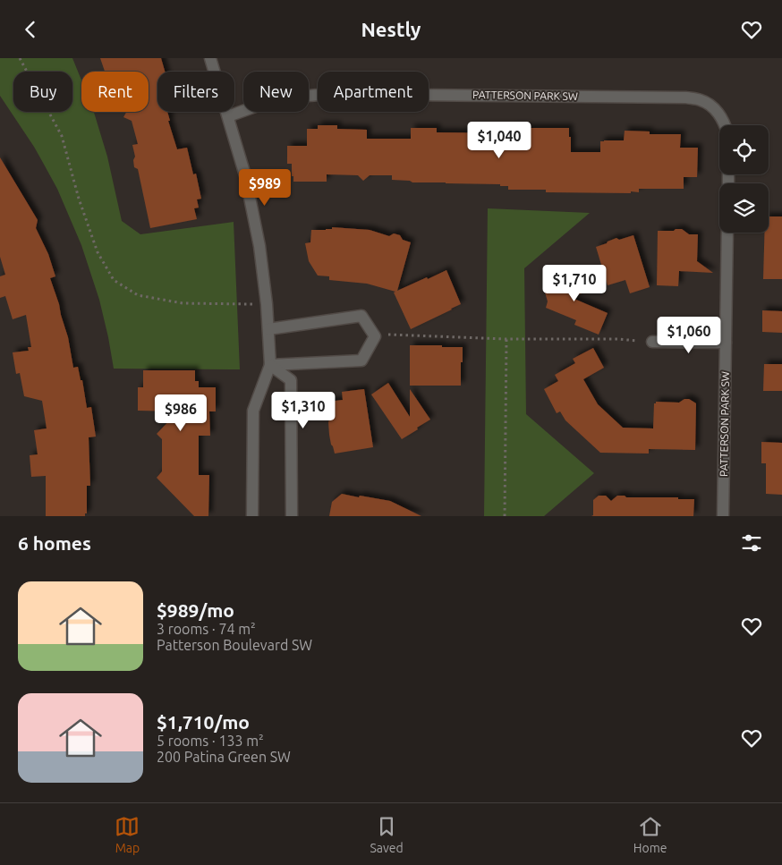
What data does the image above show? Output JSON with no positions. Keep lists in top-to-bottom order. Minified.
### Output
{"streets":{"street":["PATTERSON PARK SW"]},"page":{"header":"Nestly","chip":["Buy","Rent","Filters","New","Apartment"],"price":["$1,040","$989","$1,710","$1,060","$1,310","$986"],"heading":"6 homes","list":[{"name":"$989/mo","note":"3 rooms · 74 m² · Patterson Boulevard SW"},{"name":"$1,710/mo","note":"5 rooms · 133 m² · 200 Patina Green SW"}],"tabs":["Map","Saved","Home"]}}
